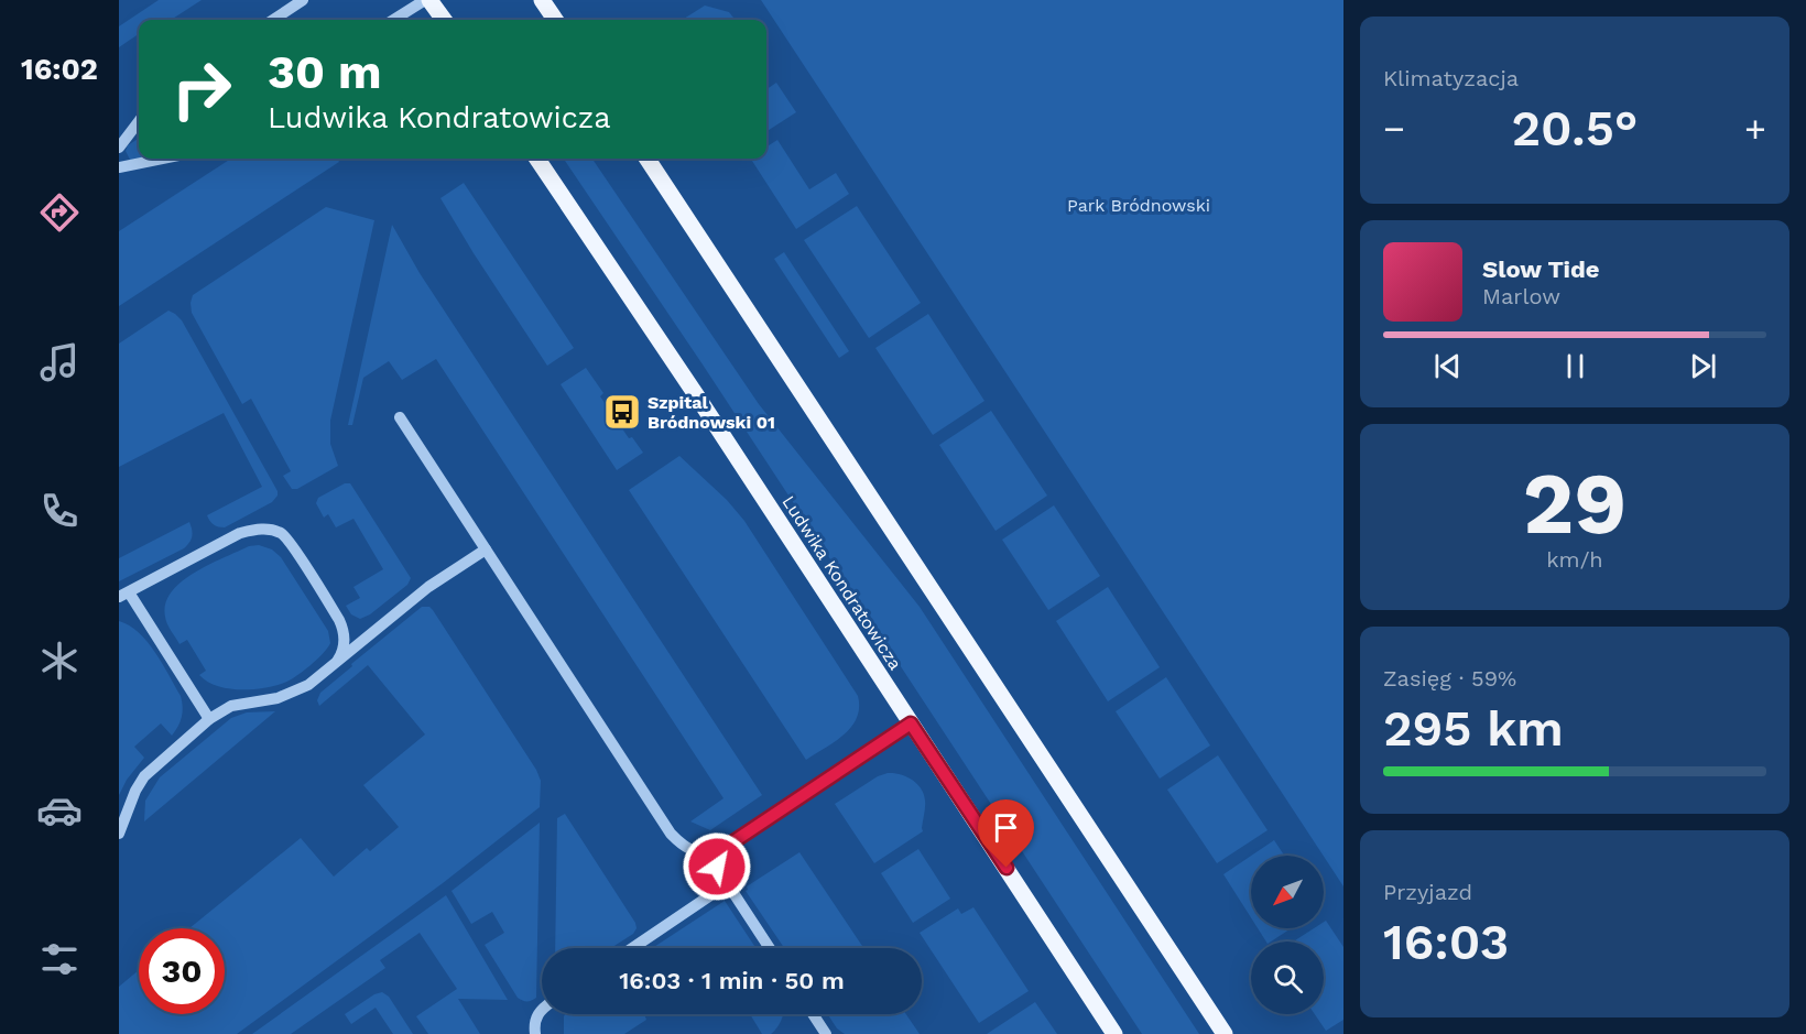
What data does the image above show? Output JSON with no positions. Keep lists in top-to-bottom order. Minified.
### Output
{"streets":{"main road":["Ludwika Kondratowicza"]},"parks":["Park Bródnowski"],"places":{"bus stop":["Szpital Bródnowski 01"]},"north":"bottom left","page":{"tabs":"16:02","tile":["Klimatyzacja",["29","km/h"],["Zasięg · 59%","295 km"],["Przyjazd","16:03"]],"turn":["30 m","Ludwika Kondratowicza"],"heat":["−","20.5°","+"],"song":["Slow Tide","Marlow"],"limit":"30","trip":"16:03 · 1 min · 50 m"}}
